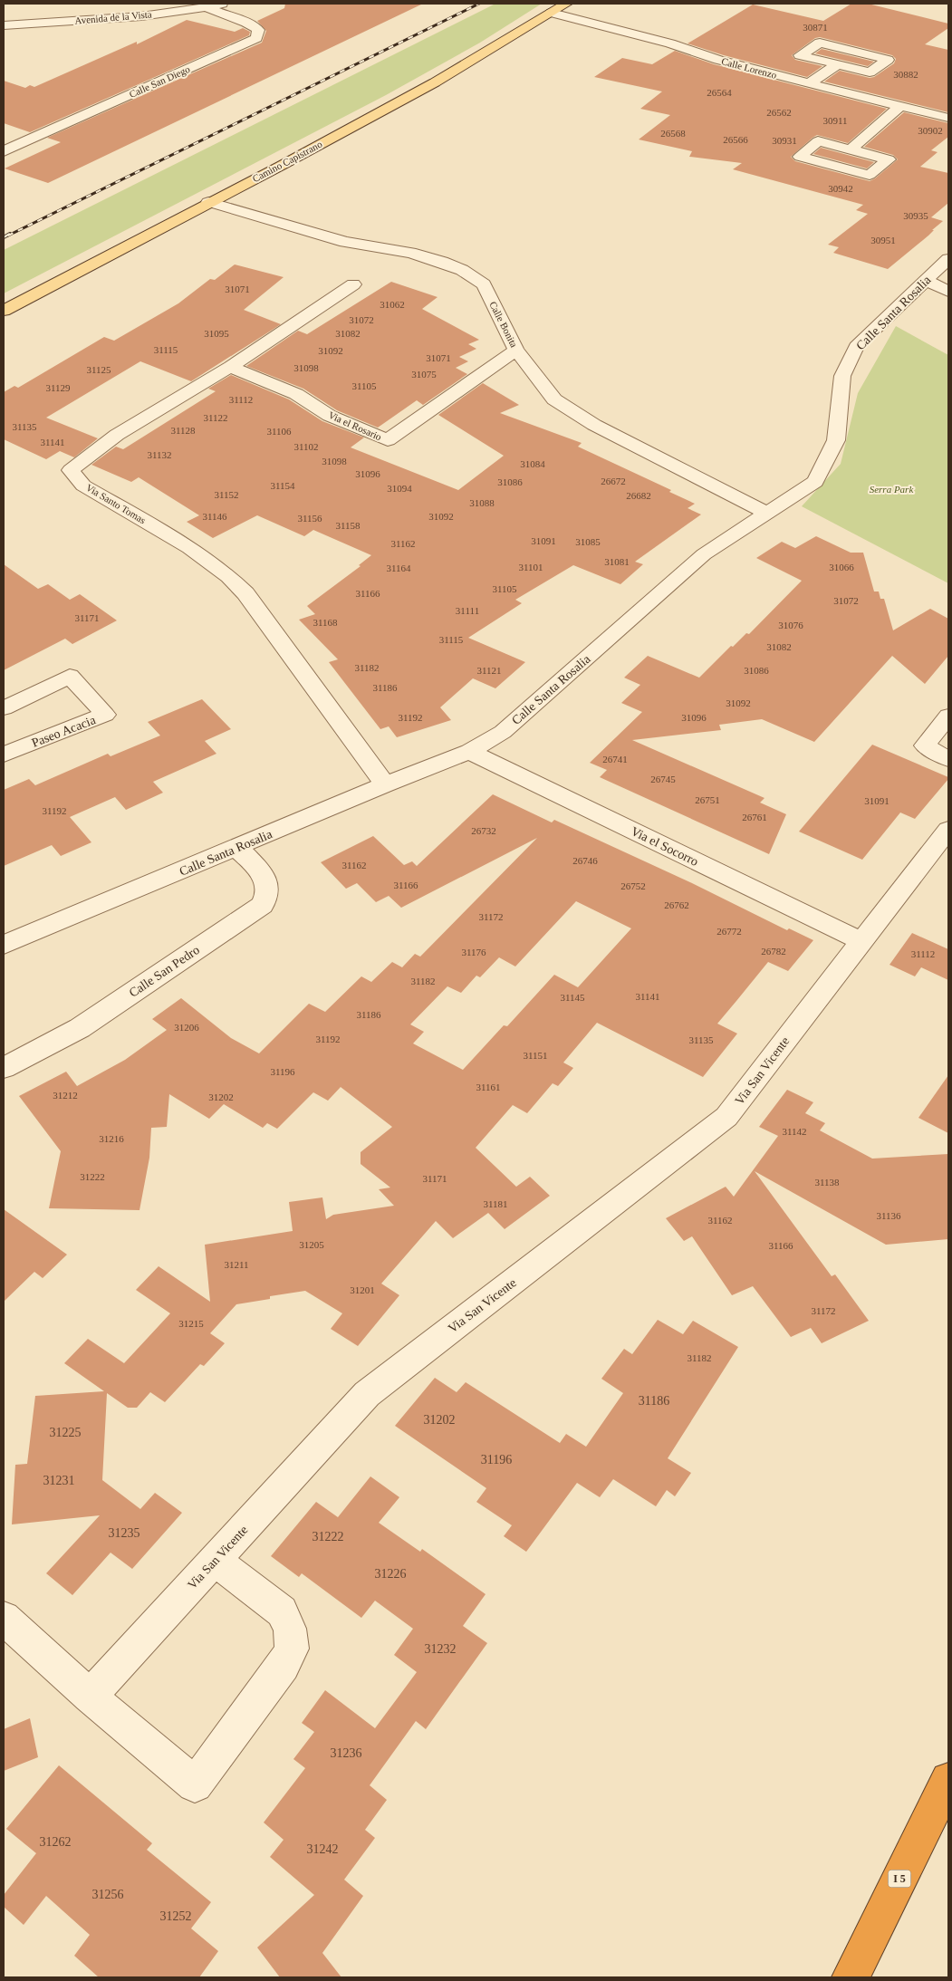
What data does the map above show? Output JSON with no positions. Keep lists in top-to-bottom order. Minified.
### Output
{"streets":{"highway":["I 5"],"main road":["Camino Capistrano"],"street":["Avenida de la Vista","Calle Lorenzo","Calle San Diego","Calle Santa Rosalia","Calle Bonita","Via el Rosario","Via Santo Tomas","Paseo Acacia","Via el Socorro","Calle San Pedro","Via San Vicente"]},"crossings":[["Avenida de la Vista","Calle San Diego"],["Calle Lorenzo","Camino Capistrano"],["Camino Capistrano","Calle Bonita"],["Calle Santa Rosalia","Calle Bonita"],["Calle Santa Rosalia","Via Santo Tomas"],["Calle Santa Rosalia","Via el Socorro"],["Calle Santa Rosalia","Calle San Pedro"],["Calle Bonita","Via el Rosario"],["Via el Rosario","Via Santo Tomas"],["Via el Socorro","Via San Vicente"]],"parks":["Serra Park"],"house_numbers":["30871","30882","26564","26562","30911","30902","26568","26566","30931","30942","30935","30951","31071","31062","31072","31095","31082","31115","31092","31071","31098","31125","31075","31105","31129","31112","31122","31135","31128","31106","31141","31102","31132","31098","31084","31096","26672","31086","31154","31094","31152","26682","31088","31146","31092","31156","31158","31091","31085","31162","31081","31101","31066","31164","31105","31166","31072","31111","31171","31168","31076","31115","31082","31182","31121","31086","31186","31092","31192","31096","26741","26745","26751","31091","31192","26761","26732","26746","31162","31166","26752","26762","31172","26772","26782","31176","31112","31182","31141","31145","31186","31206","31192","31135","31151","31196","31161","31212","31202","31142","31216","31222","31171","31138","31181","31136","31162","31205","31166","31211","31201","31172","31215","31182","31186","31202","31225","31196","31231","31235","31222","31226","31232","31236","31262","31242","31256","31252"]}
